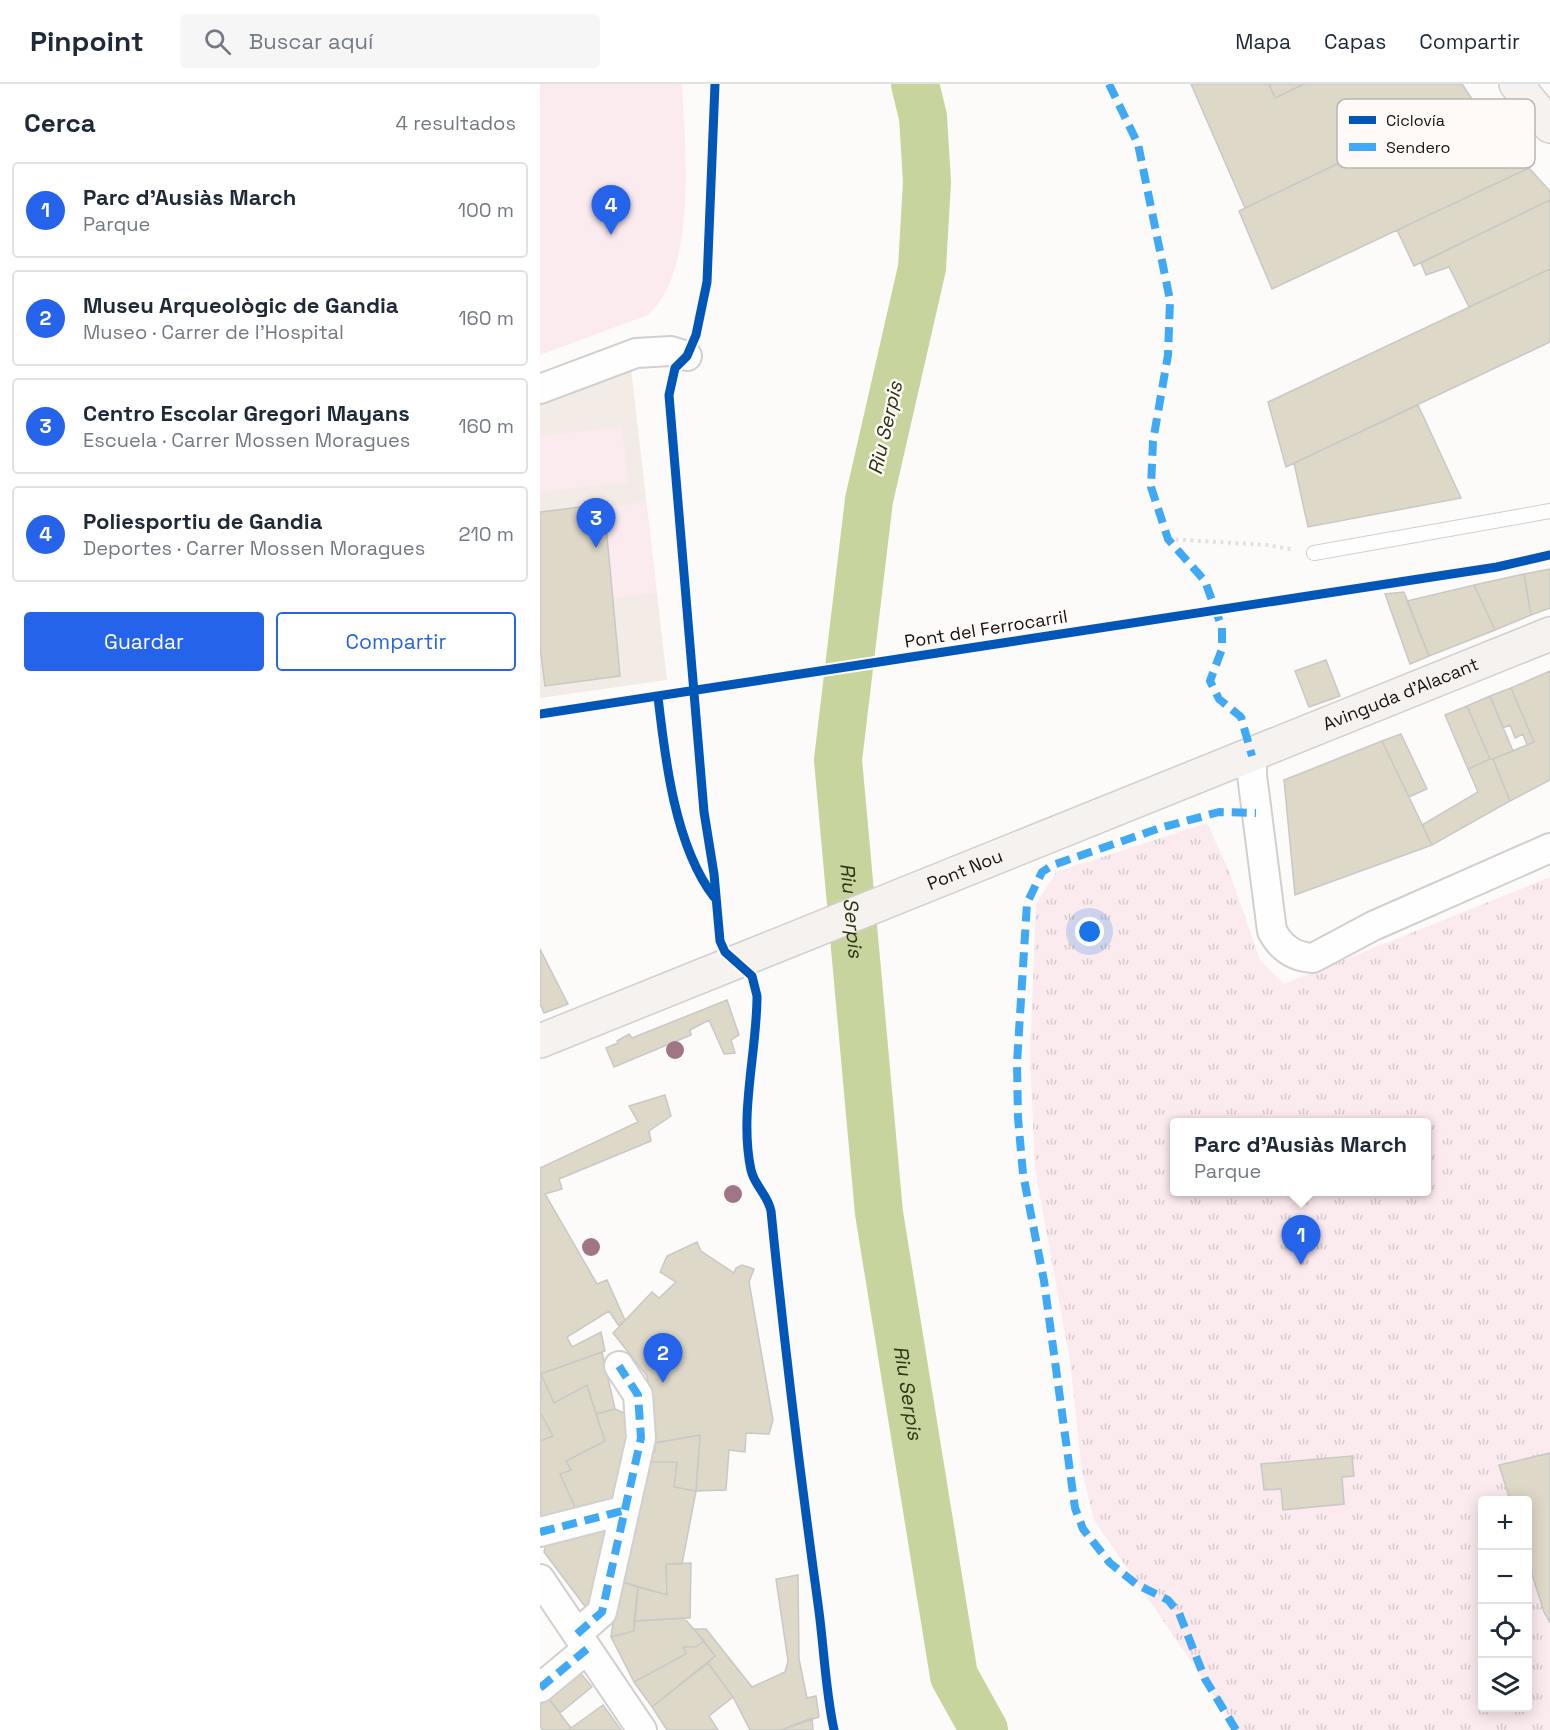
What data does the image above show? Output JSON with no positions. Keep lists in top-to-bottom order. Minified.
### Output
{"streets":{"street":["Avinguda d'Alacant","Pont Nou"],"cycle path":["Pont del Ferrocarril"]},"crossings":[["Avinguda d'Alacant","Pont Nou"]],"water":["Riu Serpis"],"legend":["Ciclovía","Sendero"],"page":{"header":"Pinpoint","search":"Buscar aquí","nav":["Mapa","Capas","Compartir"],"heading":["Cerca","4 resultados"],"list":[{"mark":"1","name":"Parc d'Ausiàs March","note":"Parque","value":"100 m"},{"mark":"2","name":"Museu Arqueològic de Gandia","note":"Museo · Carrer de l'Hospital","value":"160 m"},{"mark":"3","name":"Centro Escolar Gregori Mayans","note":"Escuela · Carrer Mossen Moragues","value":"160 m"},{"mark":"4","name":"Poliesportiu de Gandia","note":"Deportes · Carrer Mossen Moragues","value":"210 m"}],"pins":["4","3","1","2"],"buttons":["Guardar","Compartir"],"popup":["Parc d'Ausiàs March","Parque"],"map_buttons":["+","−"]}}
